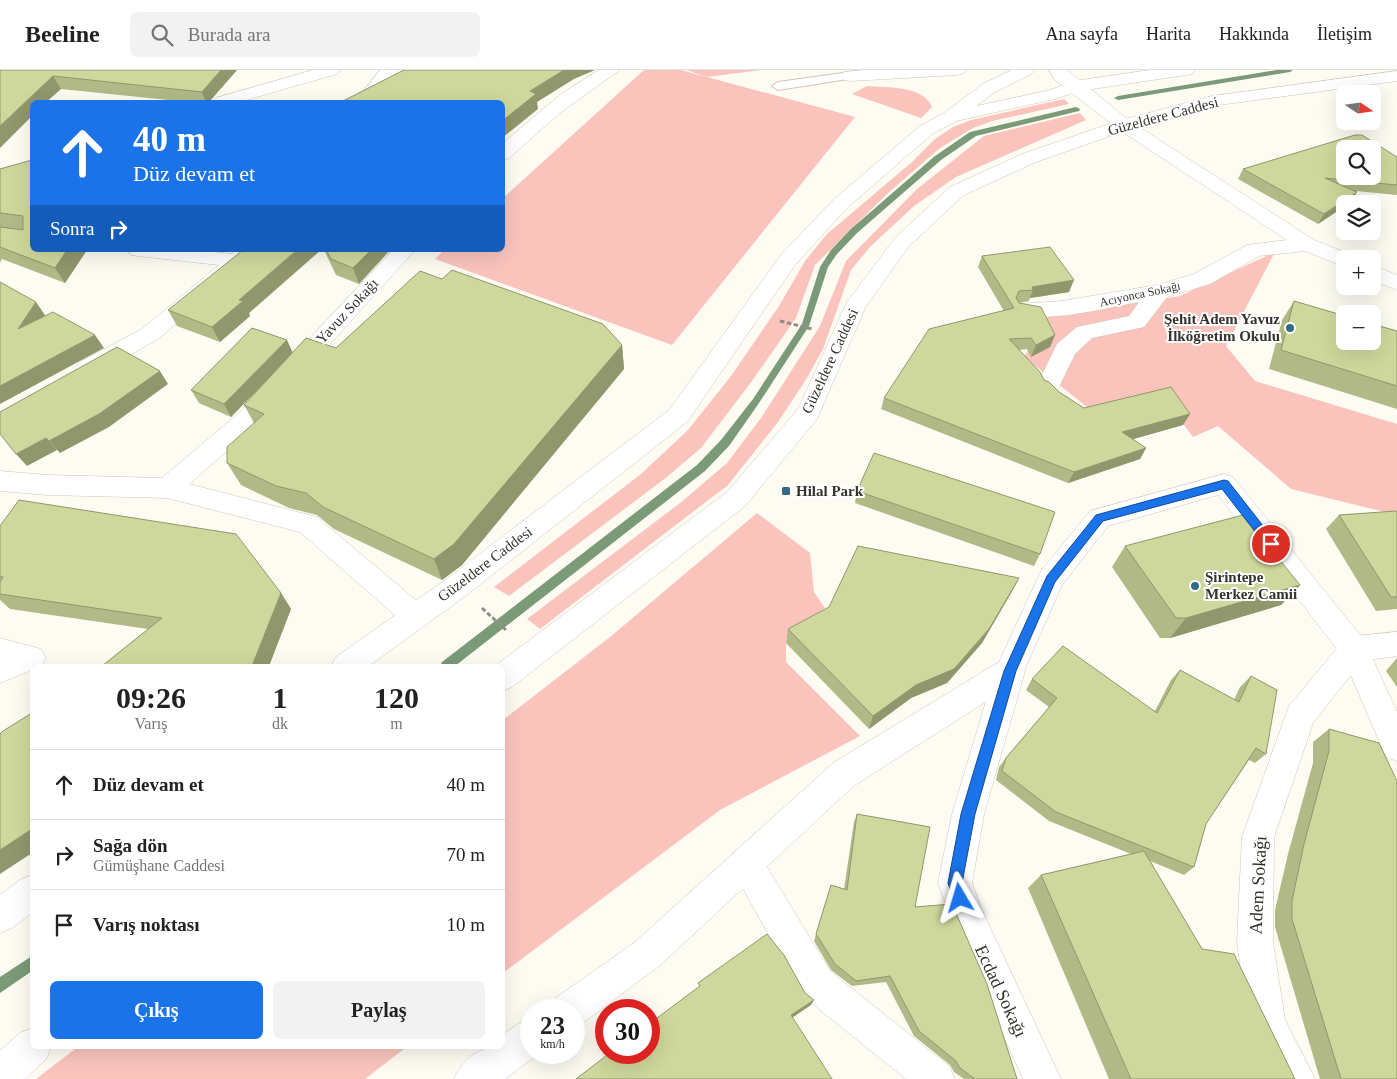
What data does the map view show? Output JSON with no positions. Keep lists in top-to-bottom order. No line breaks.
{"streets":{"main road":["Güzeldere Caddesi","Acıyonca Sokağı","Yavuz Sokağı","Adem Sokağı","Ecdad Sokağı"]},"crossings":[["Güzeldere Caddesi","Acıyonca Sokağı"],["Adem Sokağı","Ecdad Sokağı"]],"places":{"other":["Şehit Adem Yavuz İlköğretim Okulu","Şirintepe Merkez Camii"],"transit":["Hilal Park"]},"north":"right","page":{"header":"Beeline","search":"Burada ara","nav":["Ana sayfa","Harita","Hakkında","İletişim"],"map_buttons":["+","−"],"turn":["40 m","Düz devam et"],"then":"Sonra","eta":["09:26","Varış","1","dk","120","m"],"list":[{"name":"Düz devam et","value":"40 m"},{"name":"Sağa dön","note":"Gümüşhane Caddesi","value":"70 m"},{"name":"Varış noktası","value":"10 m"}],"buttons":["Çıkış","Paylaş"],"speed":"23 km/h","limit":"30"}}
